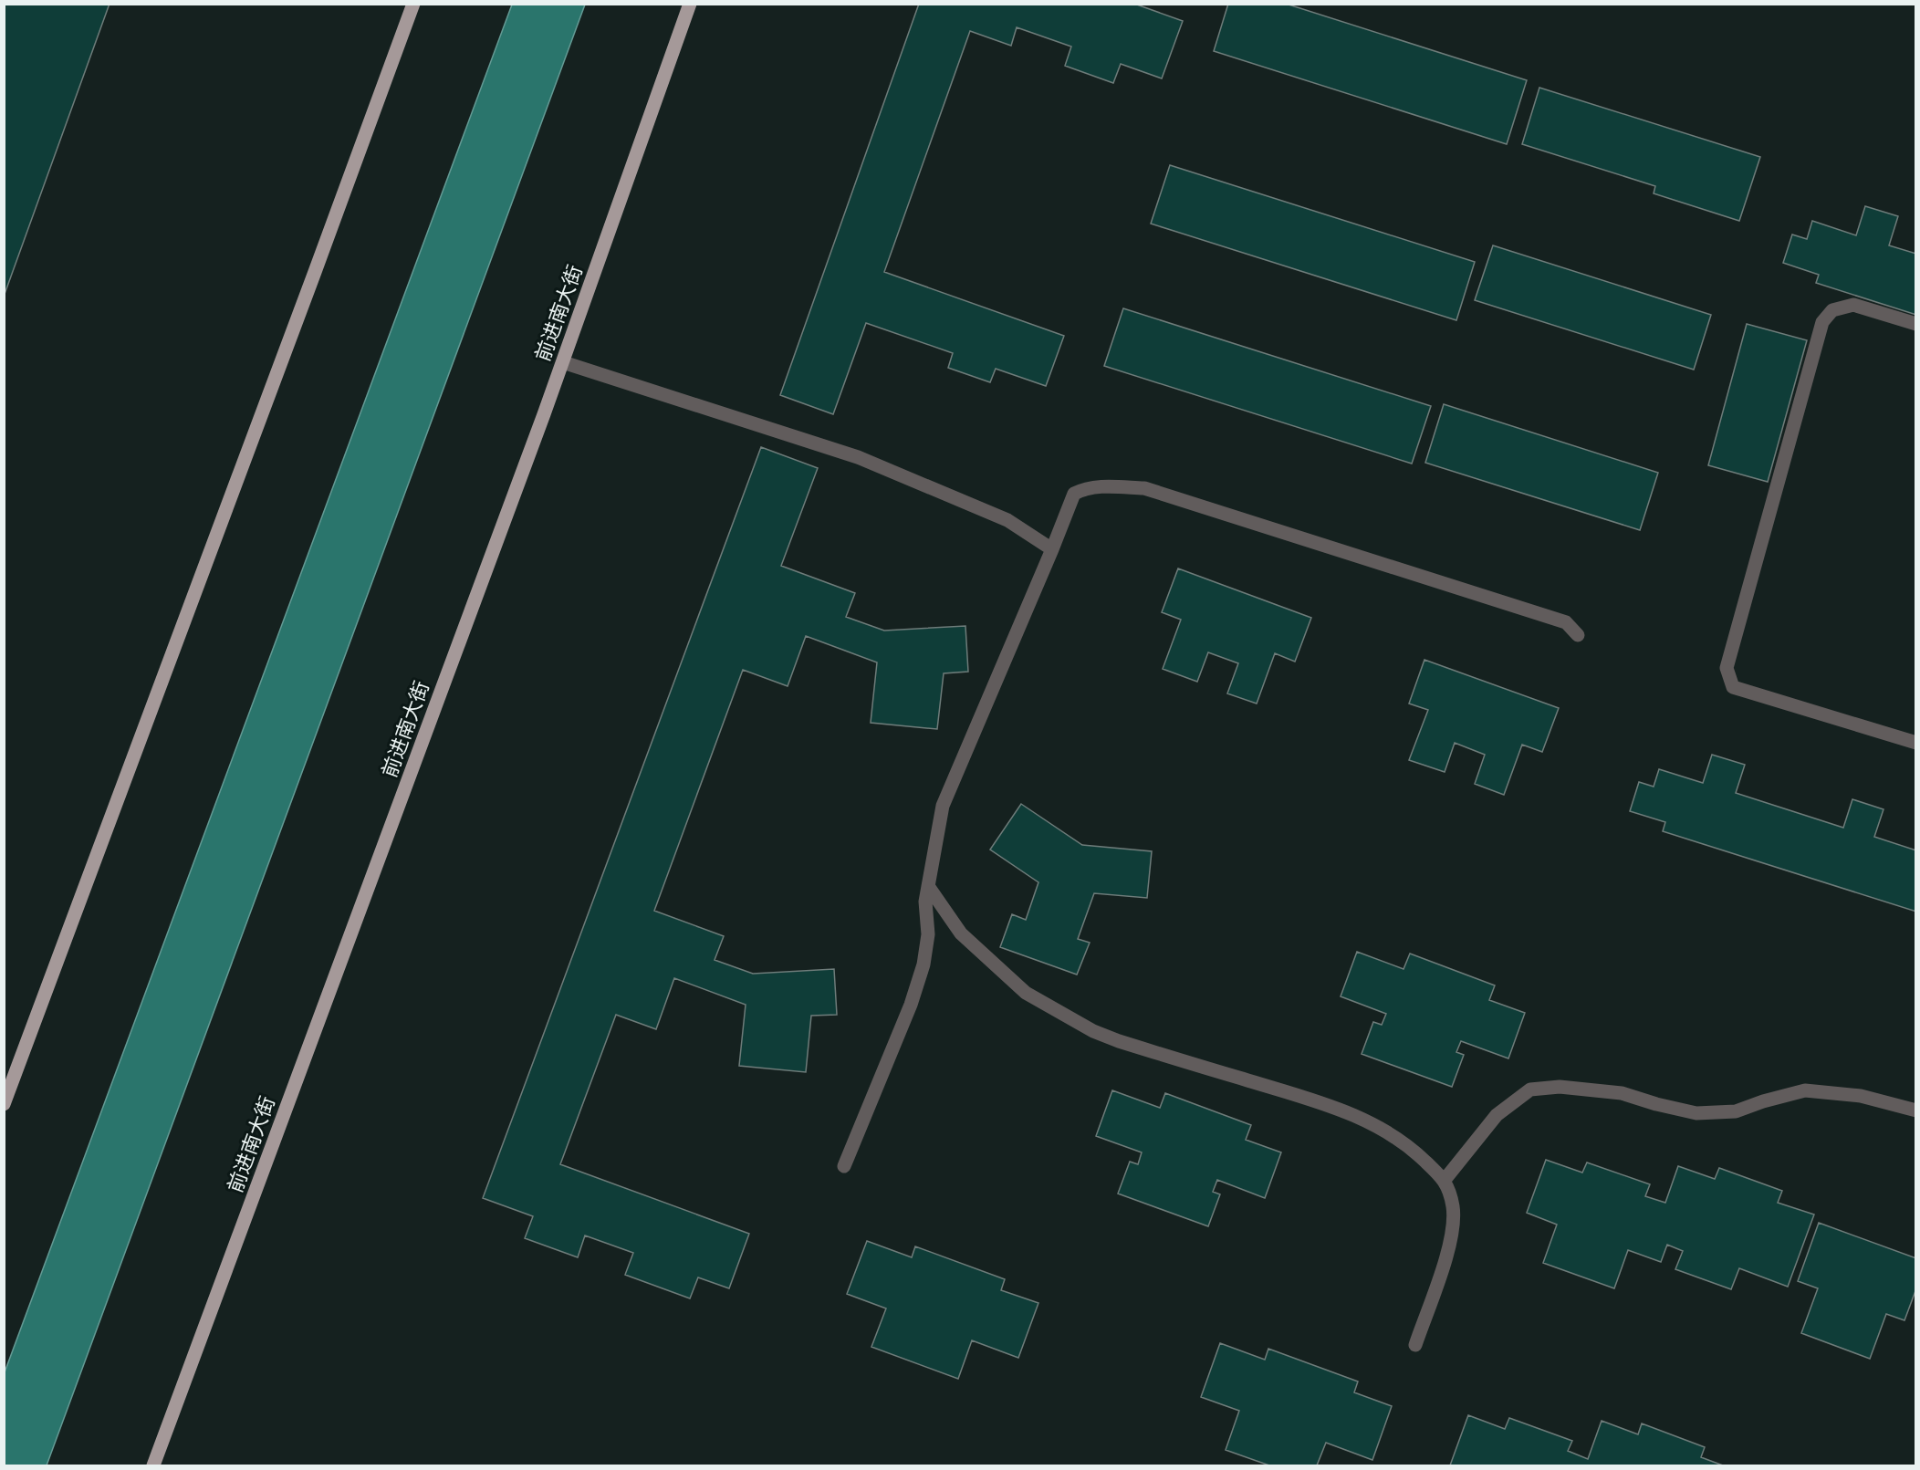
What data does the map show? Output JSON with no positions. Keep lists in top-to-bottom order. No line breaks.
{"streets":{"main road":["前进南大街"]}}
